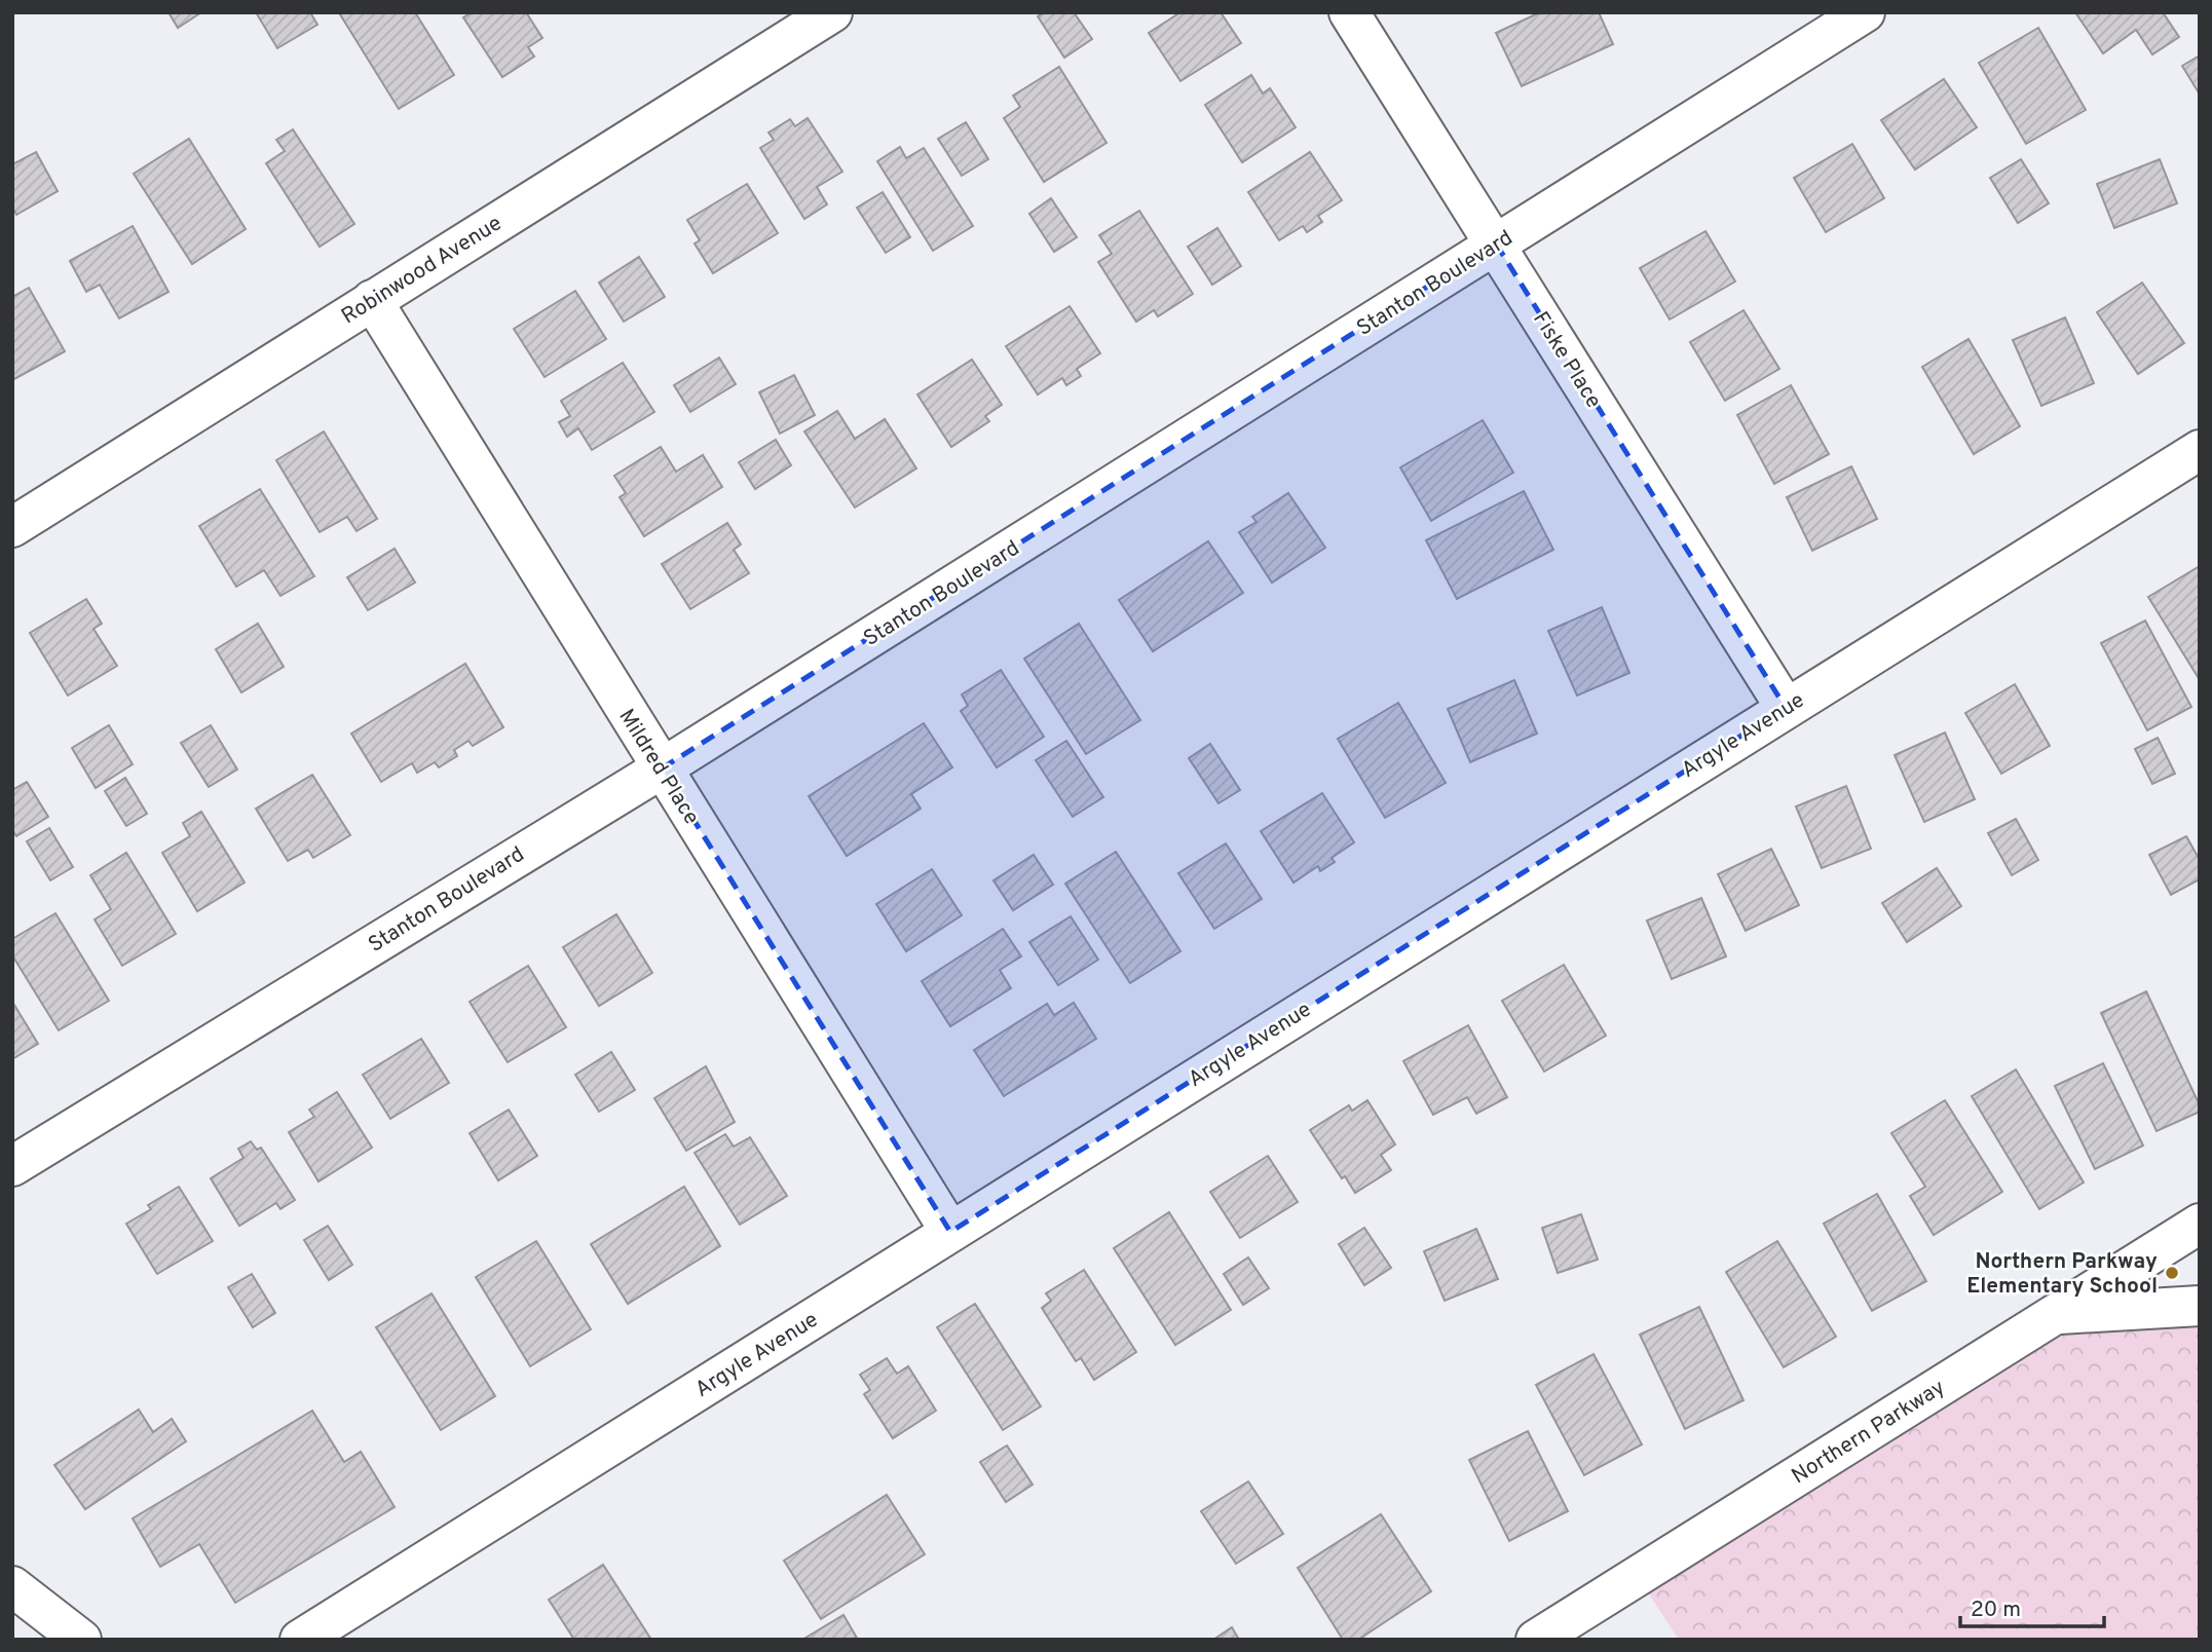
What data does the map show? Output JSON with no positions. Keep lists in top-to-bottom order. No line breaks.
{"streets":{"street":["Robinwood Avenue","Stanton Boulevard","Fiske Place","Argyle Avenue","Mildred Place","Northern Parkway"]},"crossings":[["Robinwood Avenue","Mildred Place"],["Stanton Boulevard","Fiske Place"],["Stanton Boulevard","Mildred Place"],["Fiske Place","Argyle Avenue"],["Argyle Avenue","Mildred Place"]],"places":["Northern Parkway Elementary School"],"scale_bar":"20 m"}
